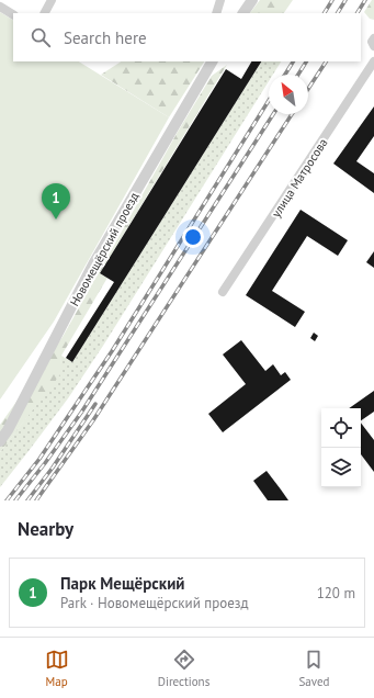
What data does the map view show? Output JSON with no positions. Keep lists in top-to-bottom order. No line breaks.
{"streets":{"street":["улица Матросова","Новомещёрский проезд"]},"north":"top left","page":{"search":"Search here","pins":"1","heading":"Nearby","list":[{"mark":"1","name":"Парк Мещёрский","note":"Park · Новомещёрский проезд","value":"120 m"}],"nav":["Map","Directions","Saved"]}}
